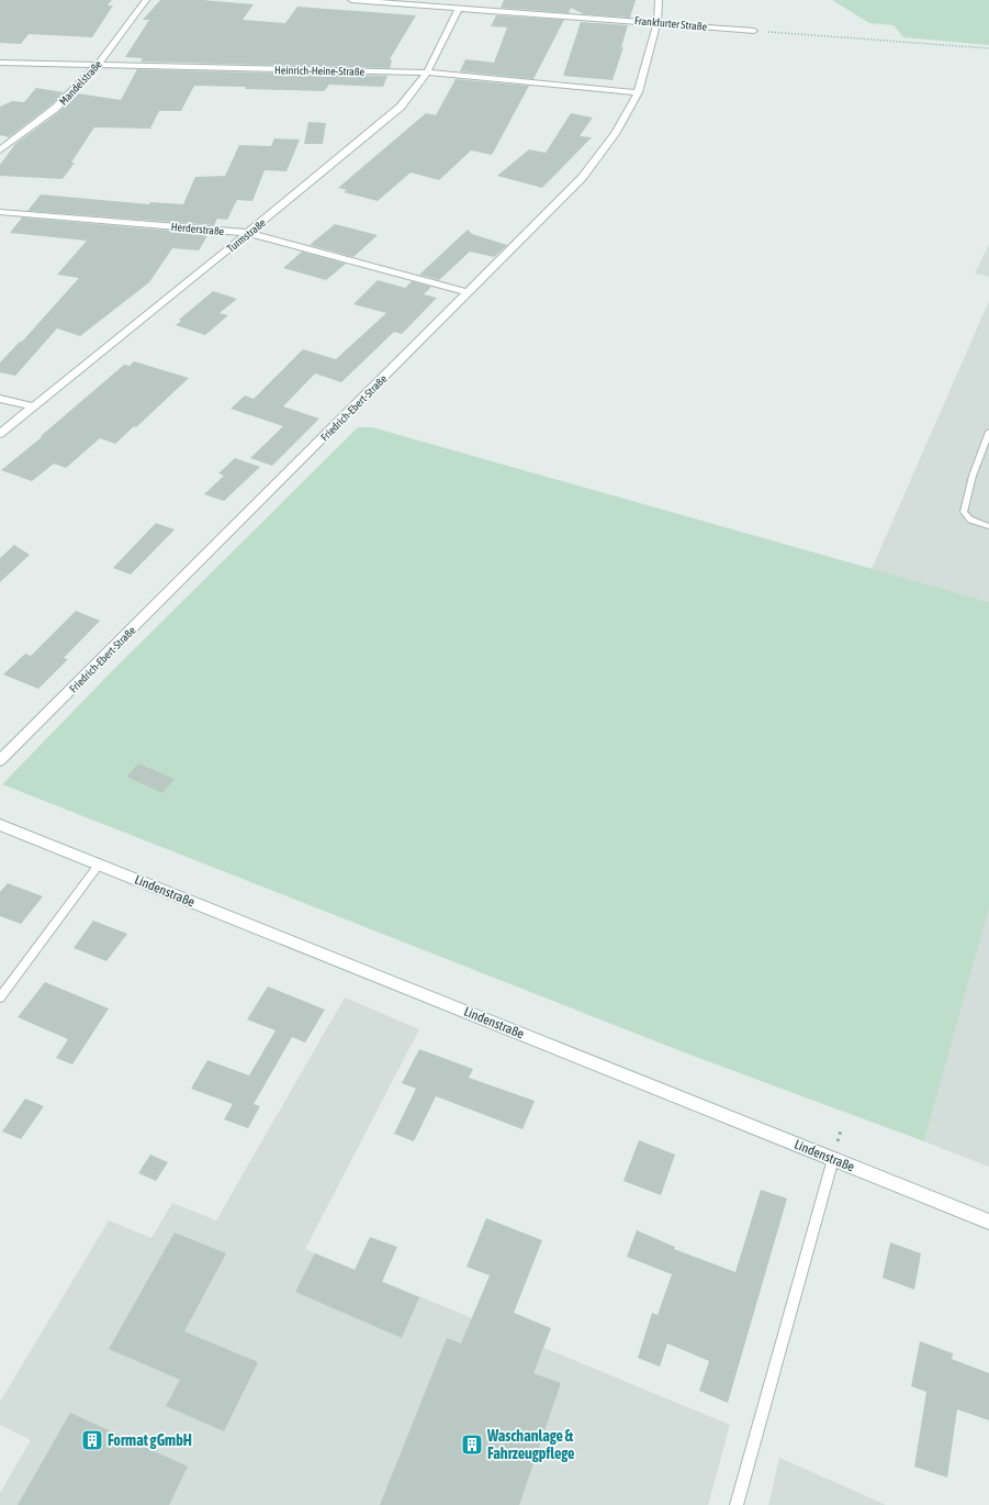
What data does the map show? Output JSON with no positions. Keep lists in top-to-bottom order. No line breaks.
{"streets":{"street":["Frankfurter Straße","Heinrich-Heine-Straße","Mandelstraße","Herderstraße","Turmstraße","Friedrich-Ebert-Straße","Lindenstraße"]},"crossings":[["Frankfurter Straße","Turmstraße"],["Frankfurter Straße","Friedrich-Ebert-Straße"],["Heinrich-Heine-Straße","Mandelstraße"],["Heinrich-Heine-Straße","Turmstraße"],["Heinrich-Heine-Straße","Friedrich-Ebert-Straße"],["Herderstraße","Turmstraße"],["Herderstraße","Friedrich-Ebert-Straße"]],"places":{"building":["Format gGmbH","Waschanlage & Fahrzeugpflege"]}}
